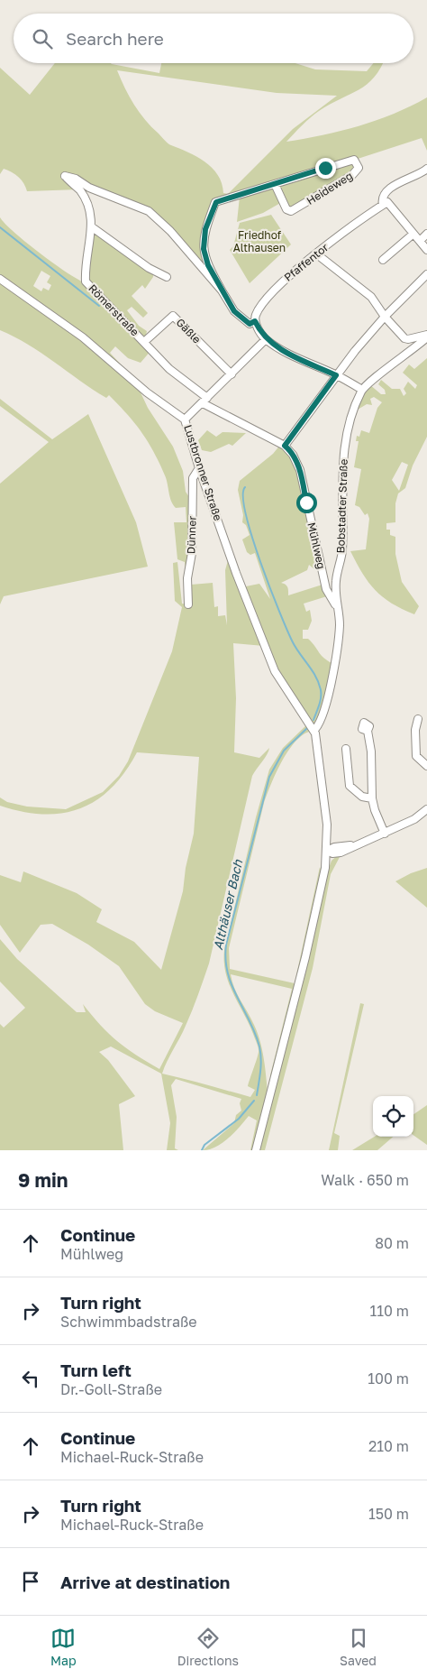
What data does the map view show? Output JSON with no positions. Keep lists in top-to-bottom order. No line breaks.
{"streets":{"street":["Heideweg","Pfaffentor","Römerstraße","Gäßle","Lustbronner Straße","Bobstadter Straße","Dünner","Mühlweg"]},"crossings":[["Römerstraße","Gäßle"],["Römerstraße","Mühlweg"],["Lustbronner Straße","Bobstadter Straße"],["Lustbronner Straße","Dünner"],["Bobstadter Straße","Mühlweg"]],"water":["Althäuser Bach"],"parks":["Friedhof Althausen"],"page":{"search":"Search here","heading":["9 min","Walk · 650 m"],"list":[["Continue","Mühlweg","80 m"],["Turn right","Schwimmbadstraße","110 m"],["Turn left","Dr.-Goll-Straße","100 m"],["Continue","Michael-Ruck-Straße","210 m"],["Turn right","Michael-Ruck-Straße","150 m"],"Arrive at destination"],"nav":["Map","Directions","Saved"]}}
